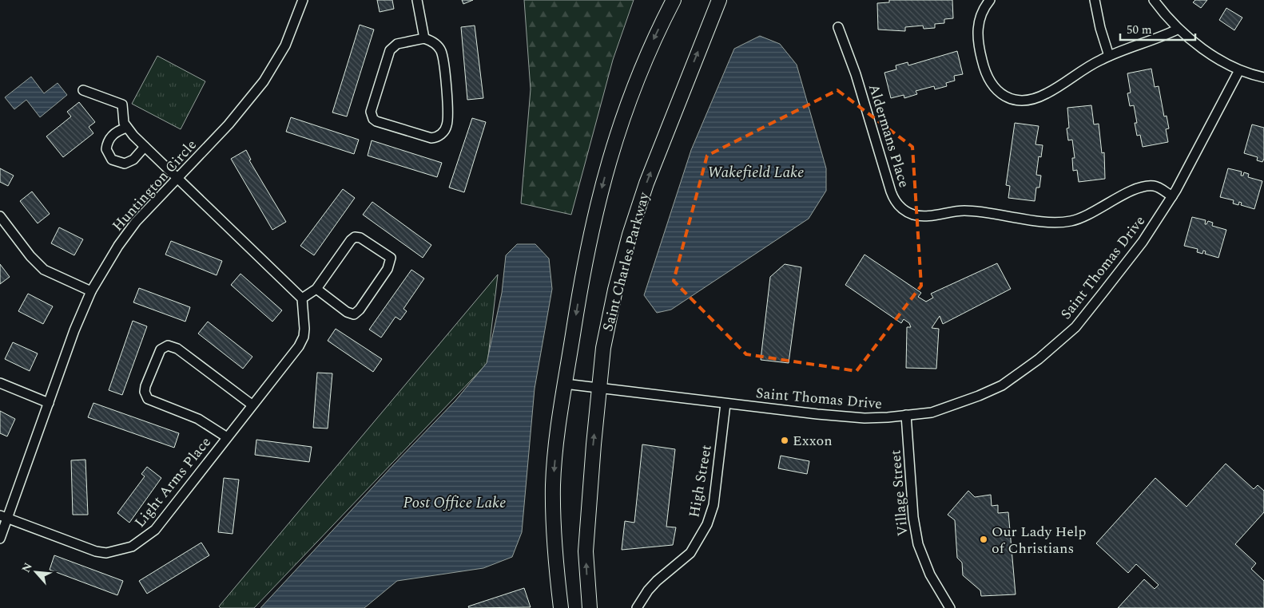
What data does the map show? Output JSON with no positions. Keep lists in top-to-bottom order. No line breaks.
{"streets":{"main road":["Saint Charles Parkway"],"street":["Aldermans Place","Huntington Circle","Saint Thomas Drive","High Street","Light Arms Place","Village Street"]},"crossings":[["Aldermans Place","Saint Thomas Drive"],["Huntington Circle","Light Arms Place"],["Saint Charles Parkway","Saint Thomas Drive"],["Saint Thomas Drive","High Street"],["Saint Thomas Drive","Village Street"]],"water":["Wakefield Lake","Post Office Lake"],"places":["Exxon","Our Lady Help of Christians"],"scale_bar":"50 m","north":"top left"}
